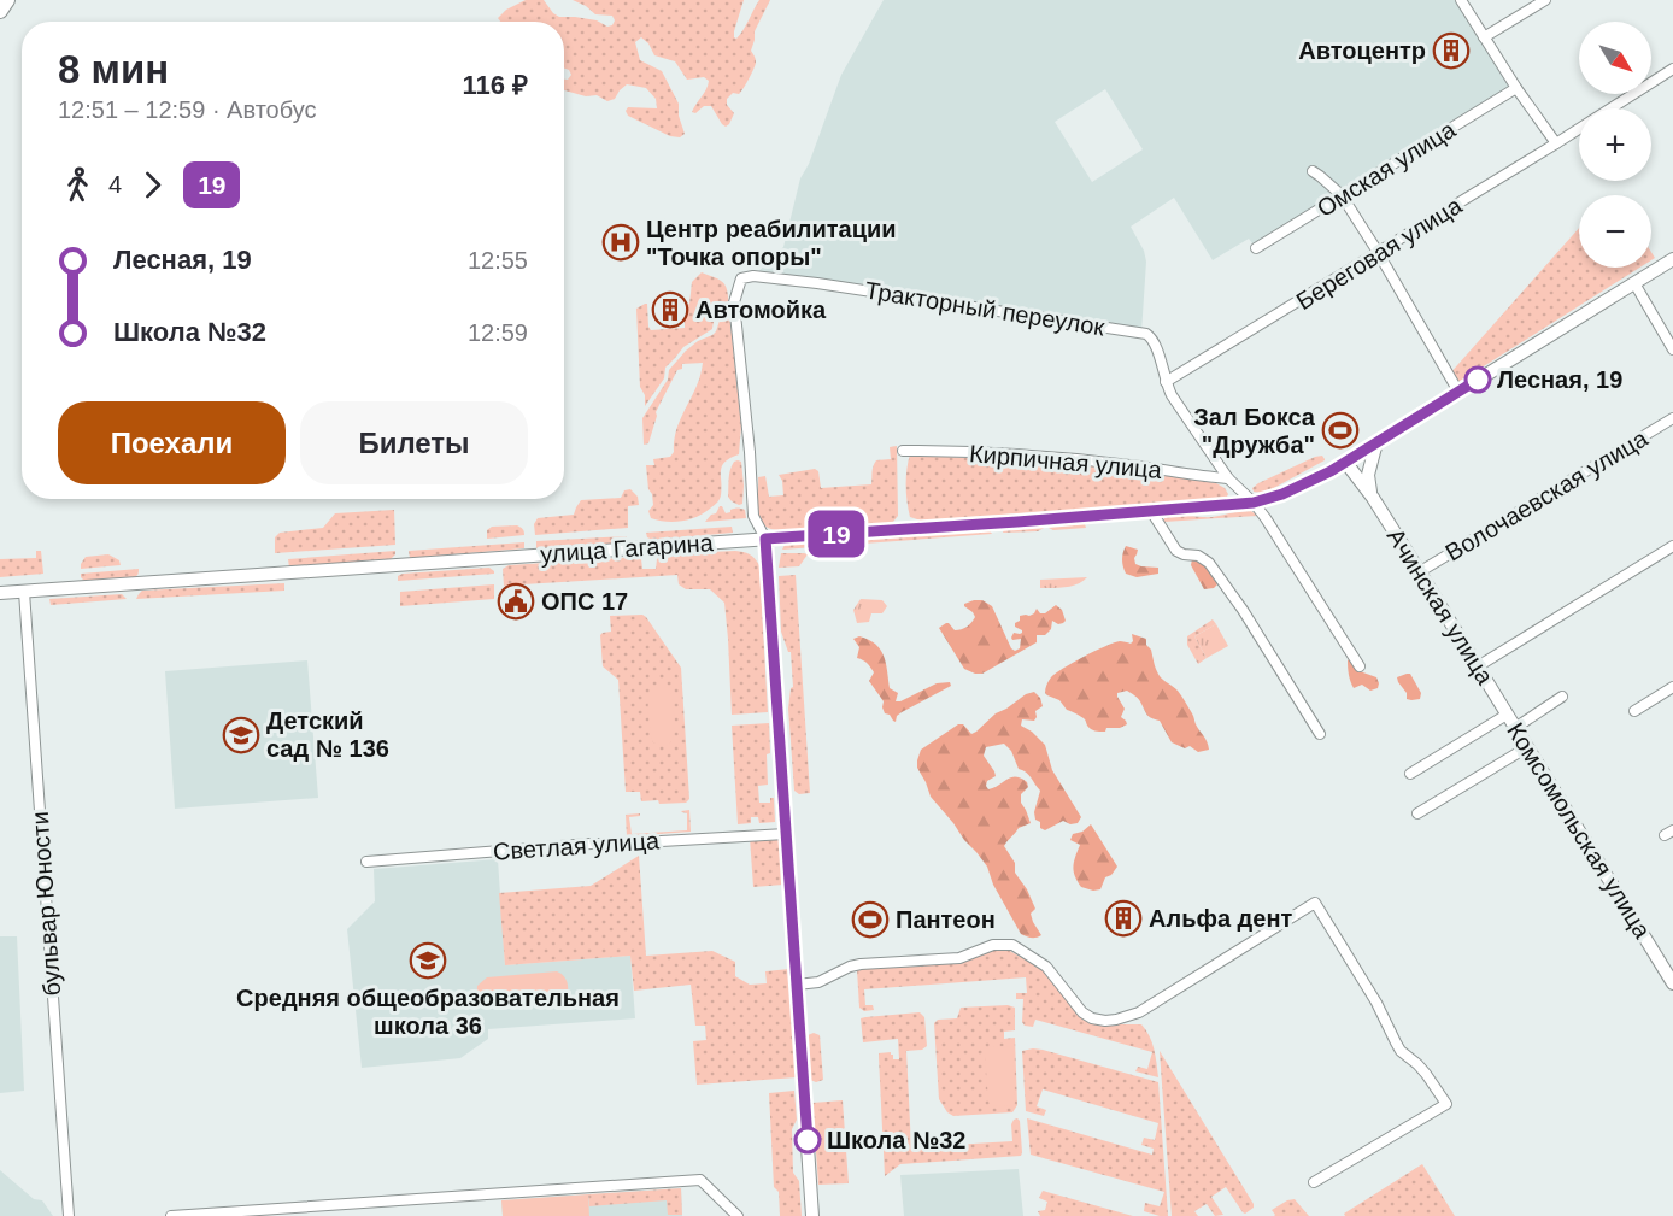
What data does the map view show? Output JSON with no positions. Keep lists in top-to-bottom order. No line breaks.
{"streets":{"street":["Омская улица","Береговая улица","Тракторный переулок","Кирпичная улица","Волочаевская улица","улица Гагарина","Ачинская улица","Комсомольская улица","Светлая улица","бульвар Юности"]},"crossings":[["Береговая улица","Тракторный переулок"],["Тракторный переулок","улица Гагарина"],["Волочаевская улица","Ачинская улица"],["улица Гагарина","Ачинская улица"],["улица Гагарина","бульвар Юности"],["Ачинская улица","Комсомольская улица"]],"places":{"building":["Автоцентр","Автомойка","Альфа дент"],"hospital":["Центр реабилитации \"Точка опоры\""],"other":["Лесная, 19","Школа №32"],"sports":["Зал Бокса \"Дружба\"","Пантеон"],"public building":["ОПС 17"],"school or university":["Детский сад № 136","Средняя общеобразовательная школа 36"]},"lines":["bus line 19"],"north":"bottom right","page":{"on_map":"19","map_buttons":["+","−"],"heading":["8 мин","12:51 – 12:59 · Автобус","116 ₽"],"legs":["4","19"],"list":[{"name":"Лесная, 19","value":"12:55"},{"name":"Школа №32","value":"12:59"}],"buttons":["Поехали","Билеты"]}}
